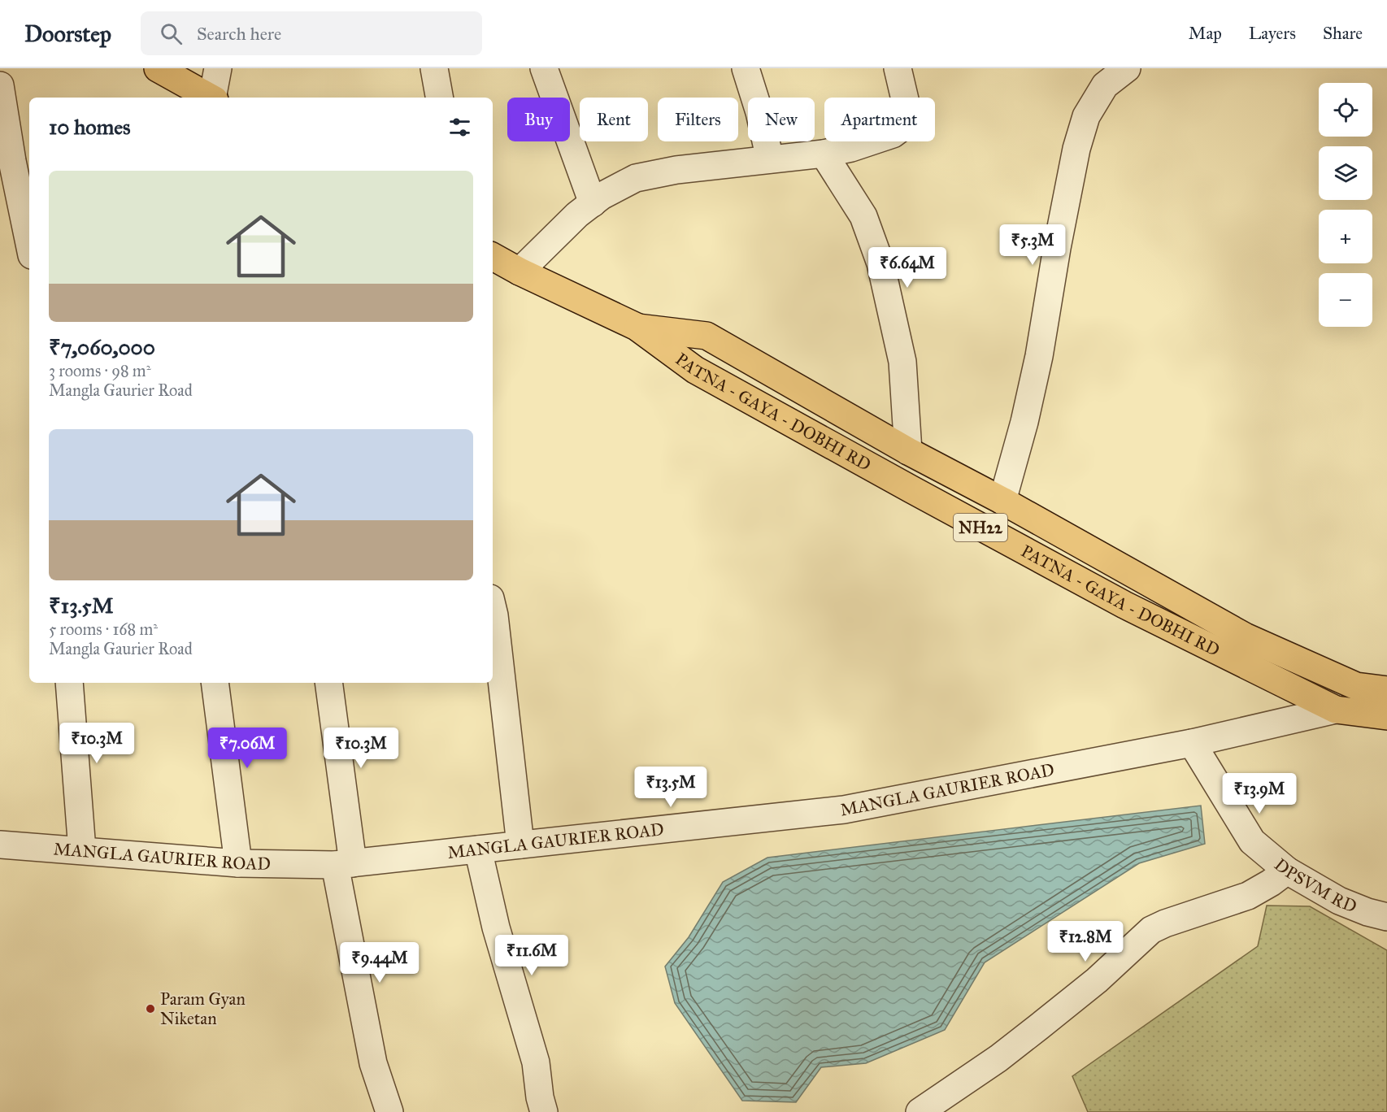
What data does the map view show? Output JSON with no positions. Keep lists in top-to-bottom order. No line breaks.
{"streets":{"main road":["PATNA - GAYA - DOBHI RD","NH22"],"street":["MANGLA GAURIER ROAD","DPSVM RD"]},"crossings":[["PATNA - GAYA - DOBHI RD","MANGLA GAURIER ROAD"],["MANGLA GAURIER ROAD","DPSVM RD"]],"places":["Param Gyan Niketan"],"page":{"header":"Doorstep","search":"Search here","nav":["Map","Layers","Share"],"map_buttons":["+","−"],"chip":["Buy","Rent","Filters","New","Apartment"],"heading":"10 homes","list":[{"name":"₹7,060,000","note":"3 rooms · 98 m² · Mangla Gaurier Road"},{"name":"₹13.5M","note":"5 rooms · 168 m² · Mangla Gaurier Road"}],"price":["₹5.3M","₹6.64M","₹10.3M","₹7.06M","₹10.3M","₹13.5M","₹13.9M","₹12.8M","₹11.6M","₹9.44M"]}}
